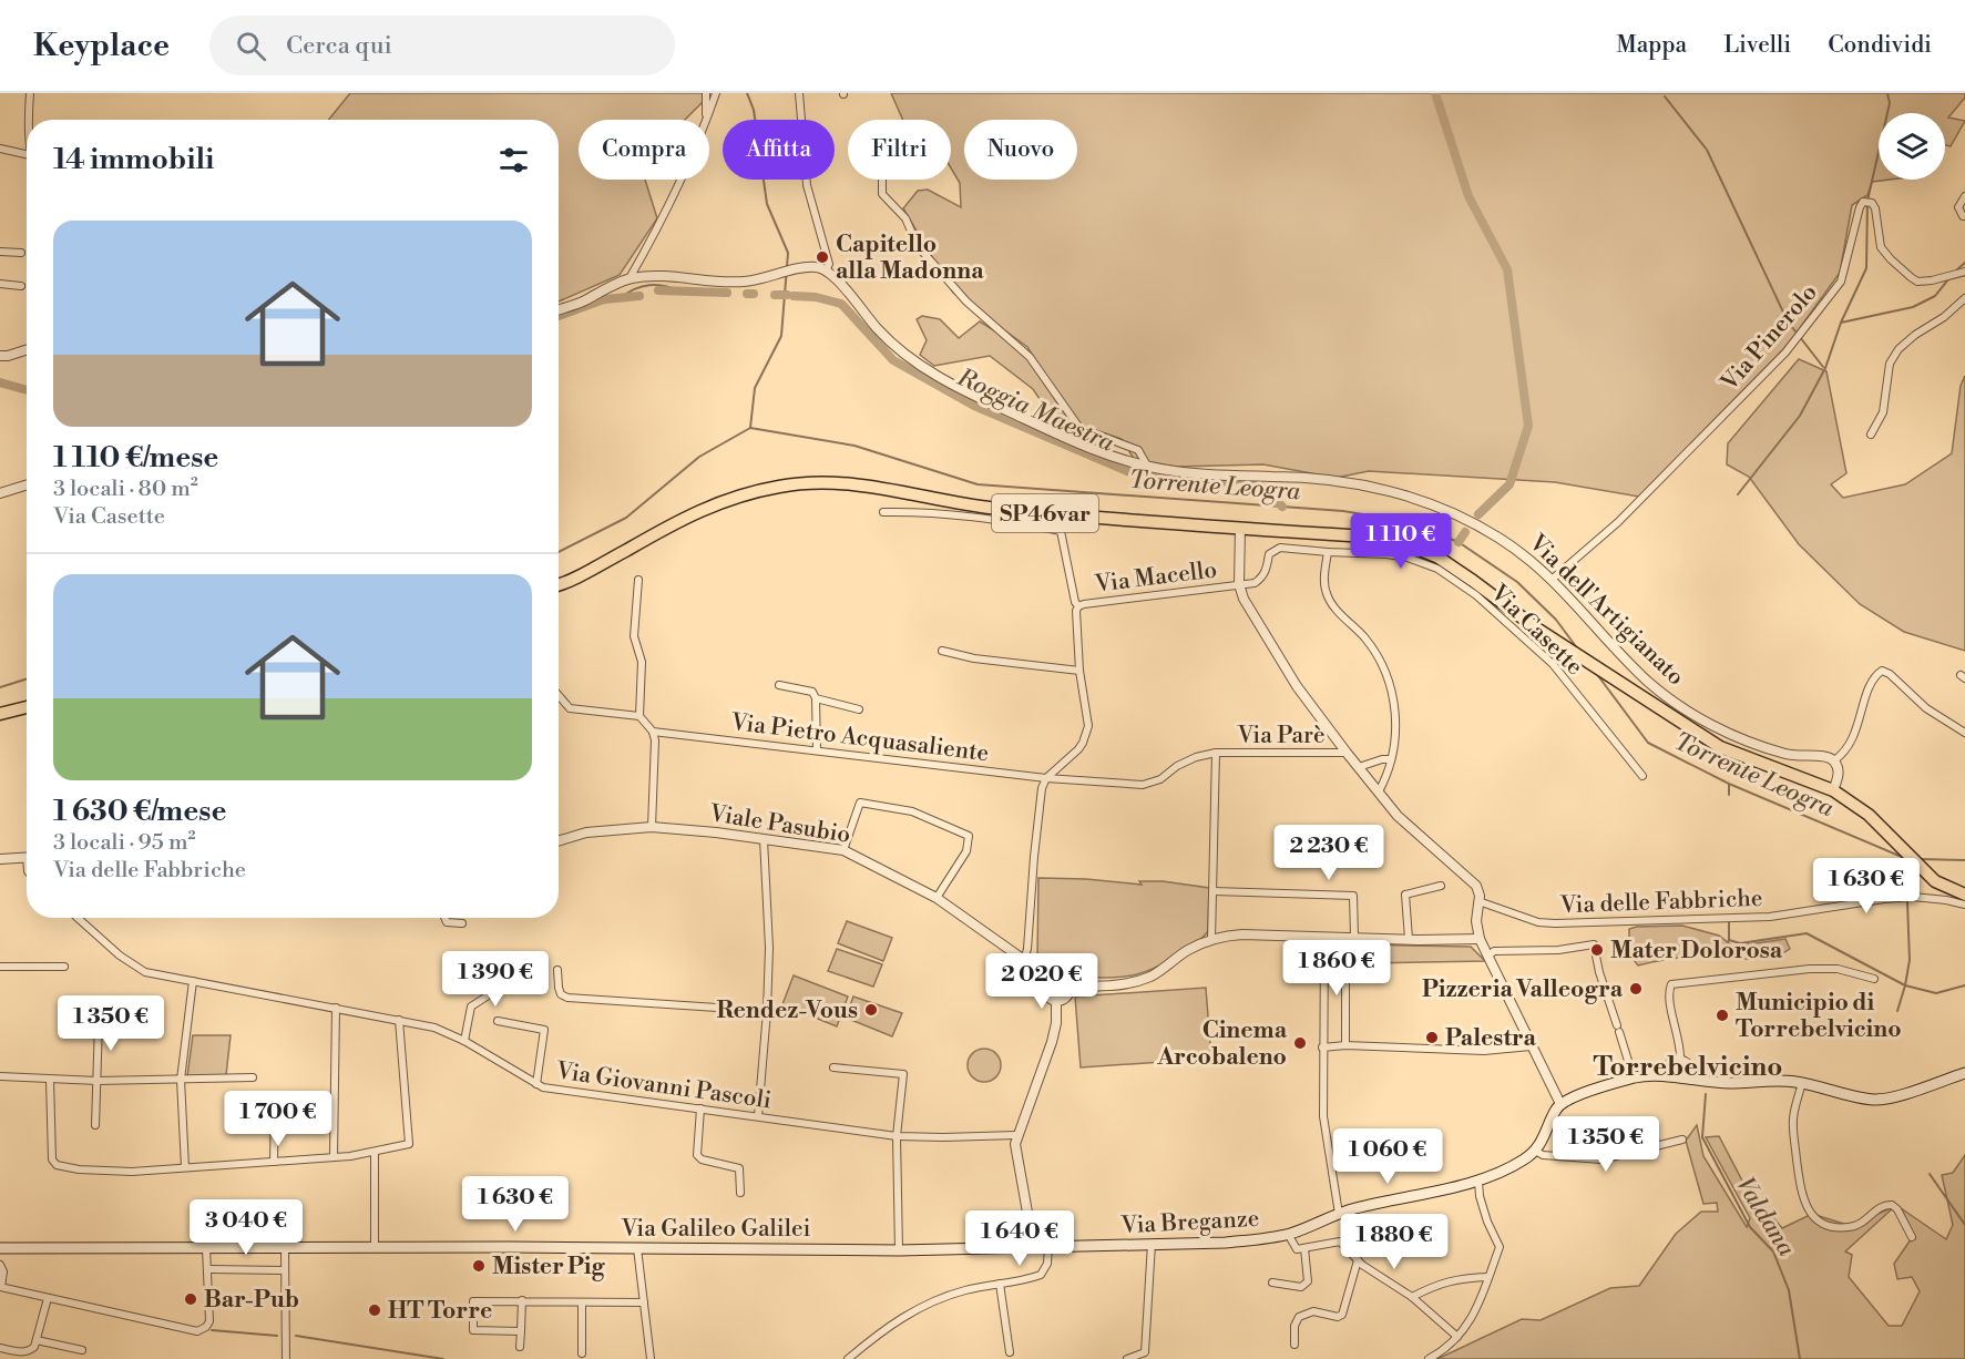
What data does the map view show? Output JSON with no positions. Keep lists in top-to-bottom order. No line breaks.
{"streets":{"main road":["SP46var","Via Breganze","Via Galileo Galilei"],"street":["Via Pinerolo","Via Macello","Via dell'Artigianato","Via Casette","Via Parè","Via Pietro Acquasaliente","Viale Pasubio","Via delle Fabbriche","Via Giovanni Pascoli"]},"crossings":[["Via Pinerolo","Via dell'Artigianato"],["Via Macello","Via Casette"],["Via Parè","Via Pietro Acquasaliente"],["Via Breganze","Via Galileo Galilei"]],"districts":["Torrebelvicino"],"water":["Roggia Maestra","Torrente Leogra","Valdana"],"places":["Capitello alla Madonna","Mater Dolorosa","Pizzeria Valleogra","Rendez-Vous","Municipio di Torrebelvicino","Palestra","Cinema Arcobaleno","Mister Pig","Bar-Pub","HT Torre"],"page":{"header":"Keyplace","search":"Cerca qui","nav":["Mappa","Livelli","Condividi"],"chip":["Compra","Affitta","Filtri","Nuovo"],"heading":"14 immobili","list":[{"name":"1 110 €/mese","note":"3 locali · 80 m² · Via Casette"},{"name":"1 630 €/mese","note":"3 locali · 95 m² · Via delle Fabbriche"}],"price":["1 110 €","2 230 €","1 630 €","1 860 €","1 390 €","2 020 €","1 350 €","1 700 €","1 350 €","1 060 €","1 630 €","3 040 €","1 640 €","1 880 €"]}}
